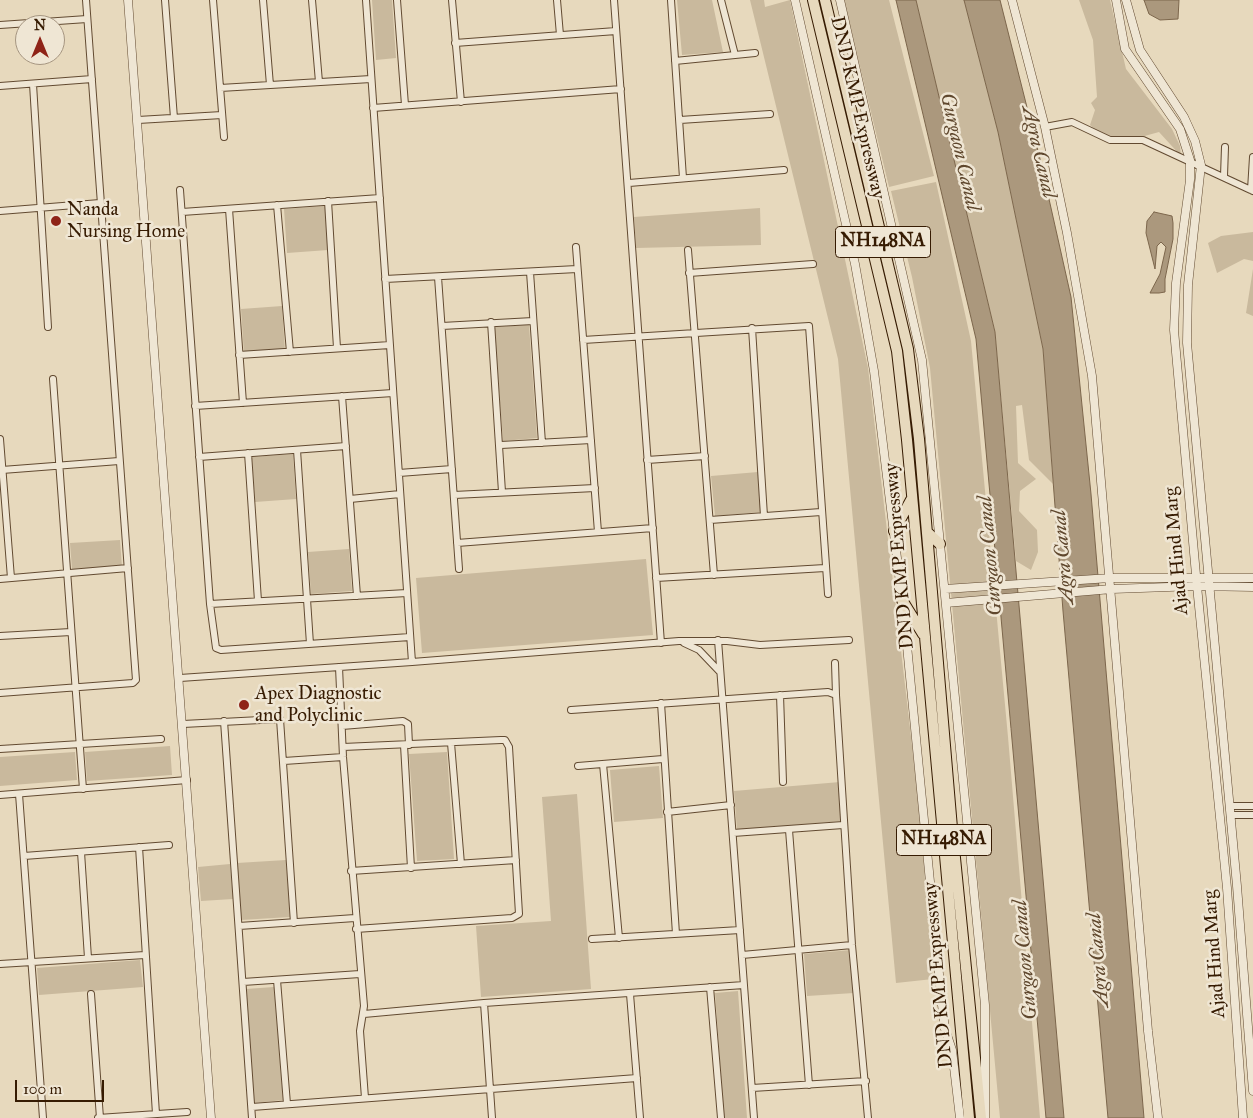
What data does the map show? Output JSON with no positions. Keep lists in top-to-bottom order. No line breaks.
{"streets":{"highway":["DND KMP Expressway","NH148NA"],"street":["Ajad Hind Marg"]},"water":["Gurgaon Canal","Agra Canal"],"places":["Nanda Nursing Home","Apex Diagnostic and Polyclinic"],"scale_bar":"100 m","north":"top"}
